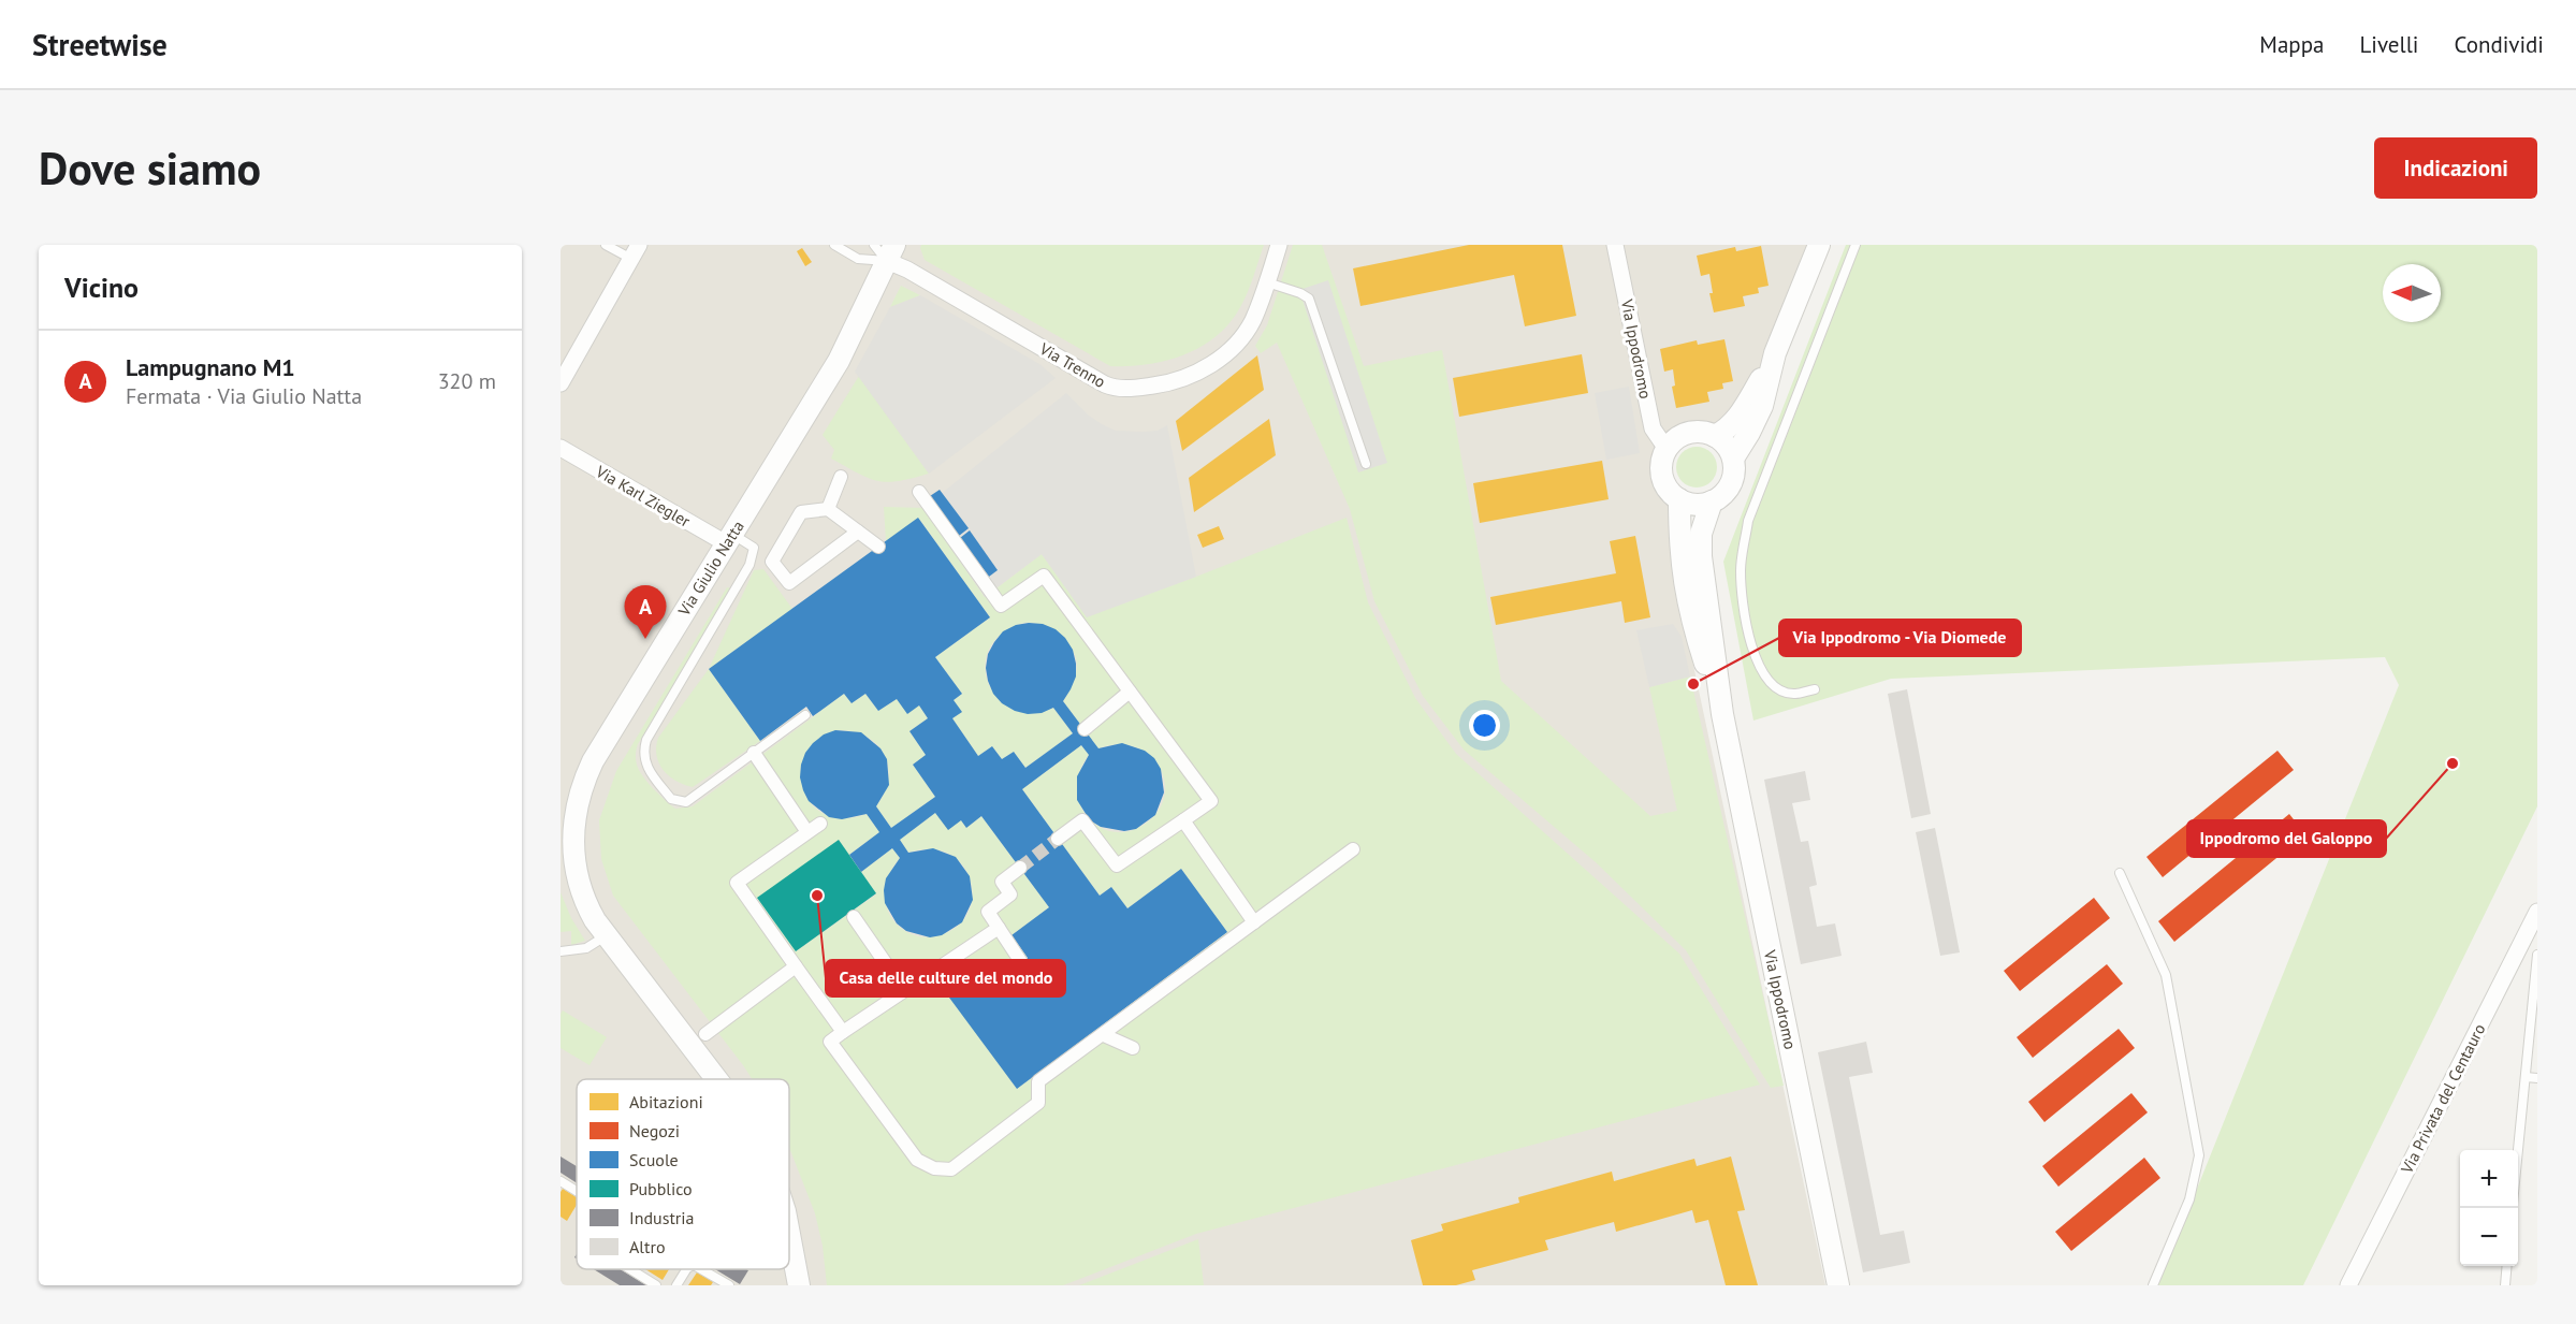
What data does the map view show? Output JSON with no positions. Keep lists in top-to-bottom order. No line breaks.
{"streets":{"street":["Via Ippodromo","Via Trenno","Via Karl Ziegler","Via Giulio Natta","Via Privata del Centauro"]},"crossings":[["Via Trenno","Via Giulio Natta"],["Via Karl Ziegler","Via Giulio Natta"]],"places":["Via Ippodromo - Via Diomede","Ippodromo del Galoppo","Casa delle culture del mondo"],"legend":["Abitazioni","Negozi","Scuole","Pubblico","Industria","Altro"],"north":"left","page":{"header":"Streetwise","nav":["Mappa","Livelli","Condividi"],"buttons":"Indicazioni","title":"Dove siamo","heading":"Vicino","list":[{"mark":"A","name":"Lampugnano M1","note":"Fermata · Via Giulio Natta","value":"320 m"}],"pins":"A","map_buttons":["+","−"]}}
